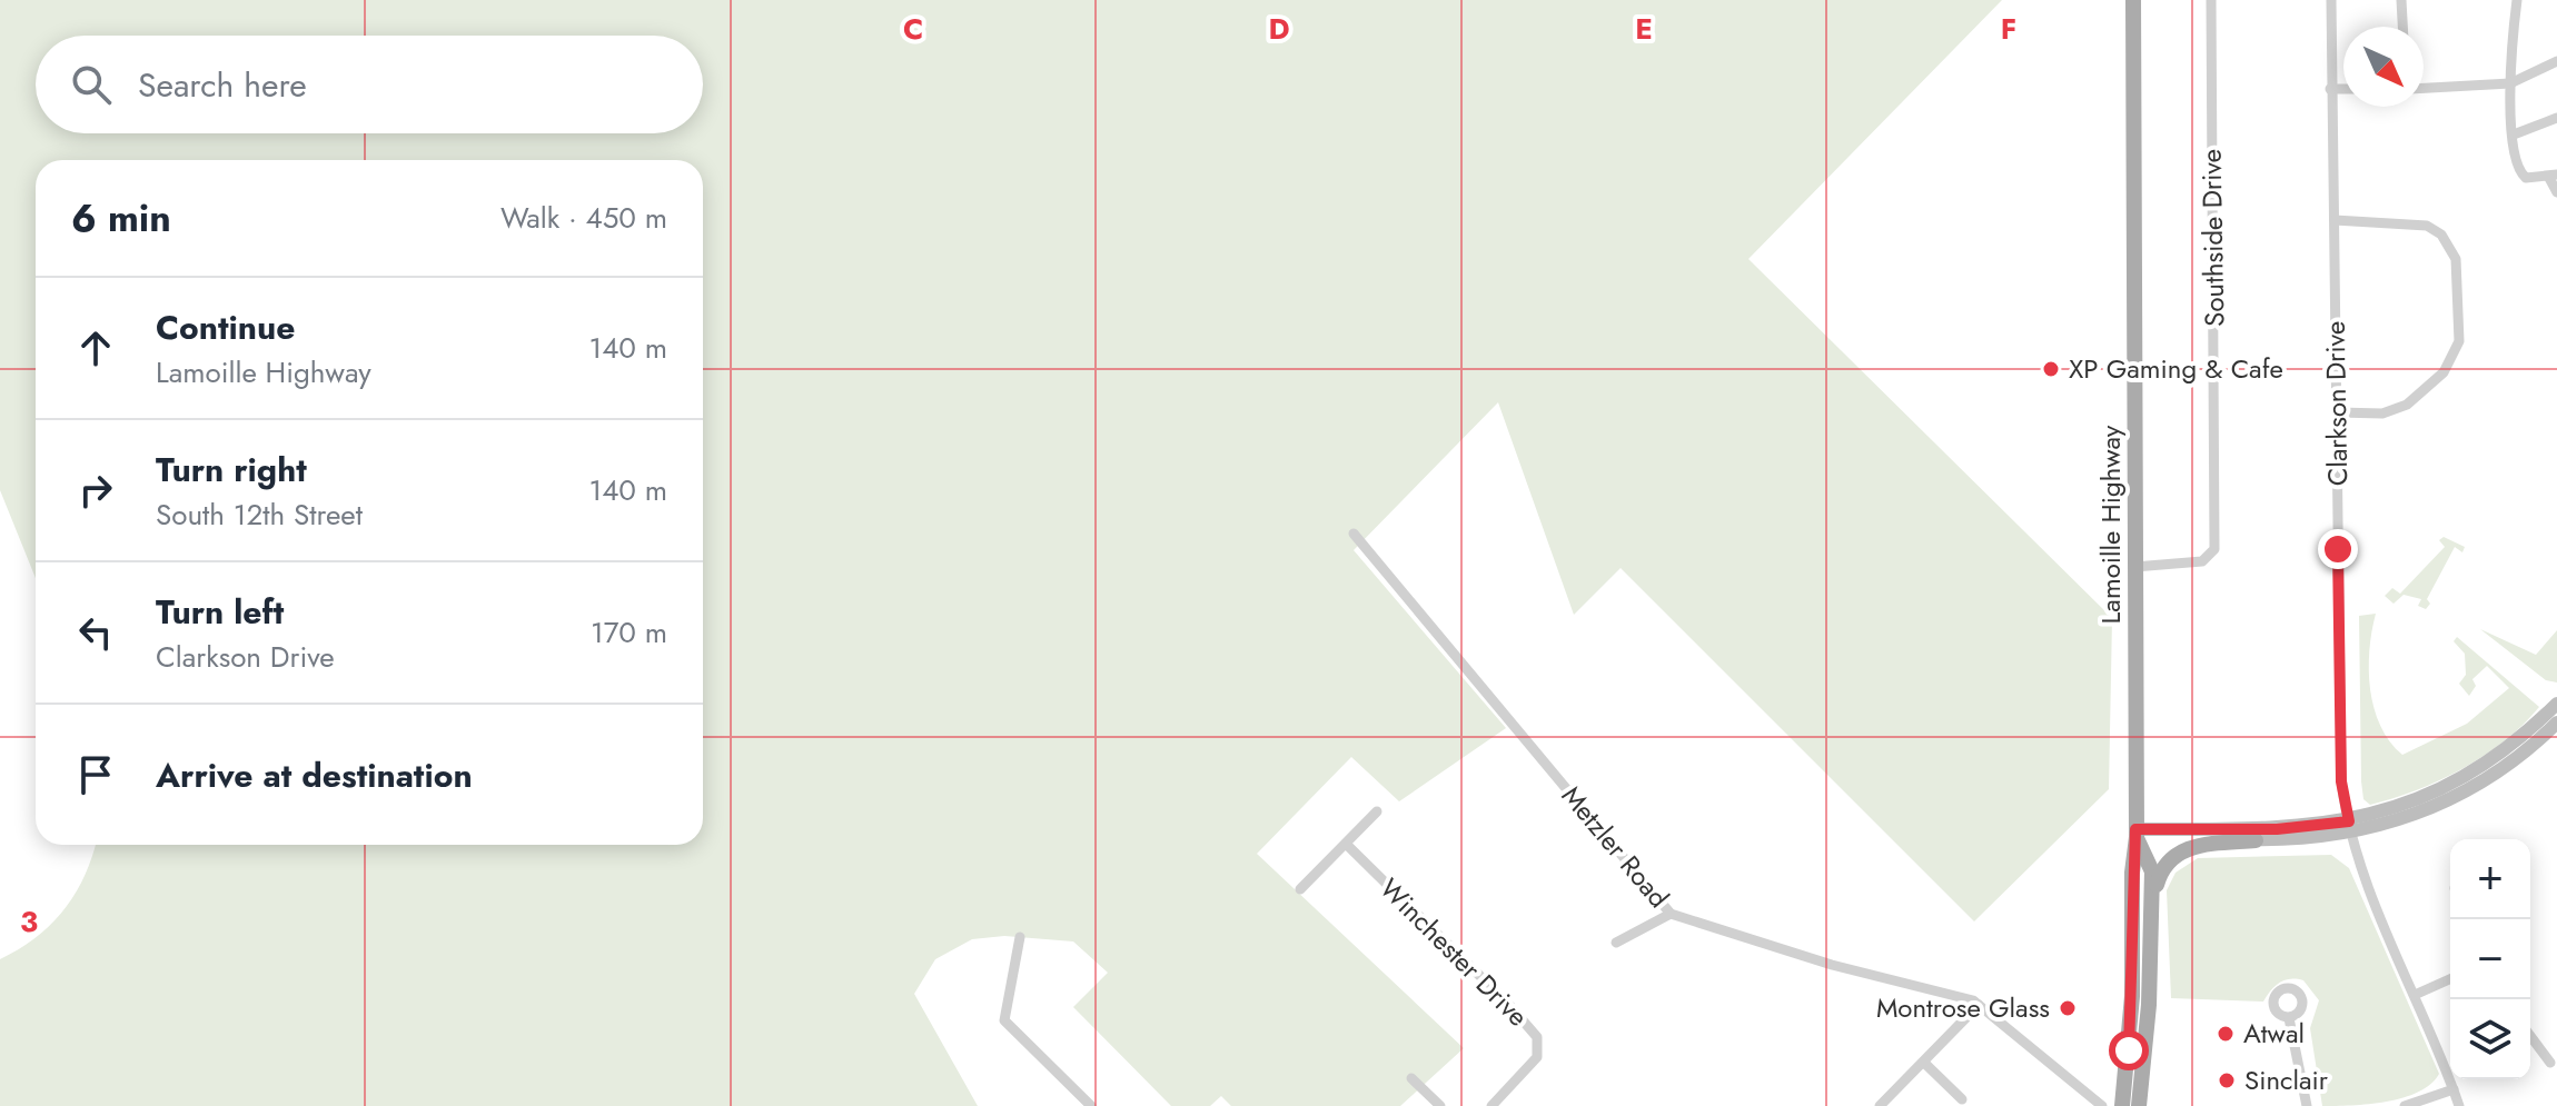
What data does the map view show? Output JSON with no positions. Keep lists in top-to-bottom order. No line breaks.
{"streets":{"main road":["Lamoille Highway"],"street":["Southside Drive","Clarkson Drive","Metzler Road","Winchester Drive"]},"crossings":[["Southside Drive","Lamoille Highway"]],"places":["XP Gaming & Cafe","Montrose Glass","Atwal","Sinclair"],"north":"bottom right","page":{"search":"Search here","heading":["6 min","Walk · 450 m"],"list":[["Continue","Lamoille Highway","140 m"],["Turn right","South 12th Street","140 m"],["Turn left","Clarkson Drive","170 m"],"Arrive at destination"],"map_buttons":["+","−"]},"grid":{"columns":["C","D","E","F"],"rows":["3"]}}
